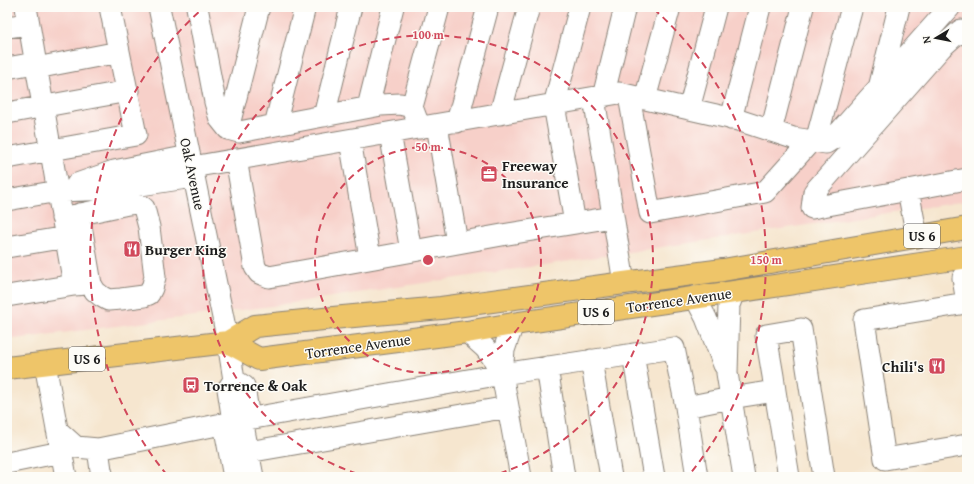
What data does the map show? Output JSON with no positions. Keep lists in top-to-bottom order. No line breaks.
{"streets":{"main road":["US 6","Torrence Avenue"],"street":["Oak Avenue"]},"crossings":[["Oak Avenue","Torrence Avenue"]],"places":{"office":["Freeway Insurance"],"restaurant":["Burger King","Chili's"],"bus stop":["Torrence & Oak"]},"north":"left","rings":["100 m","50 m","150 m"]}
